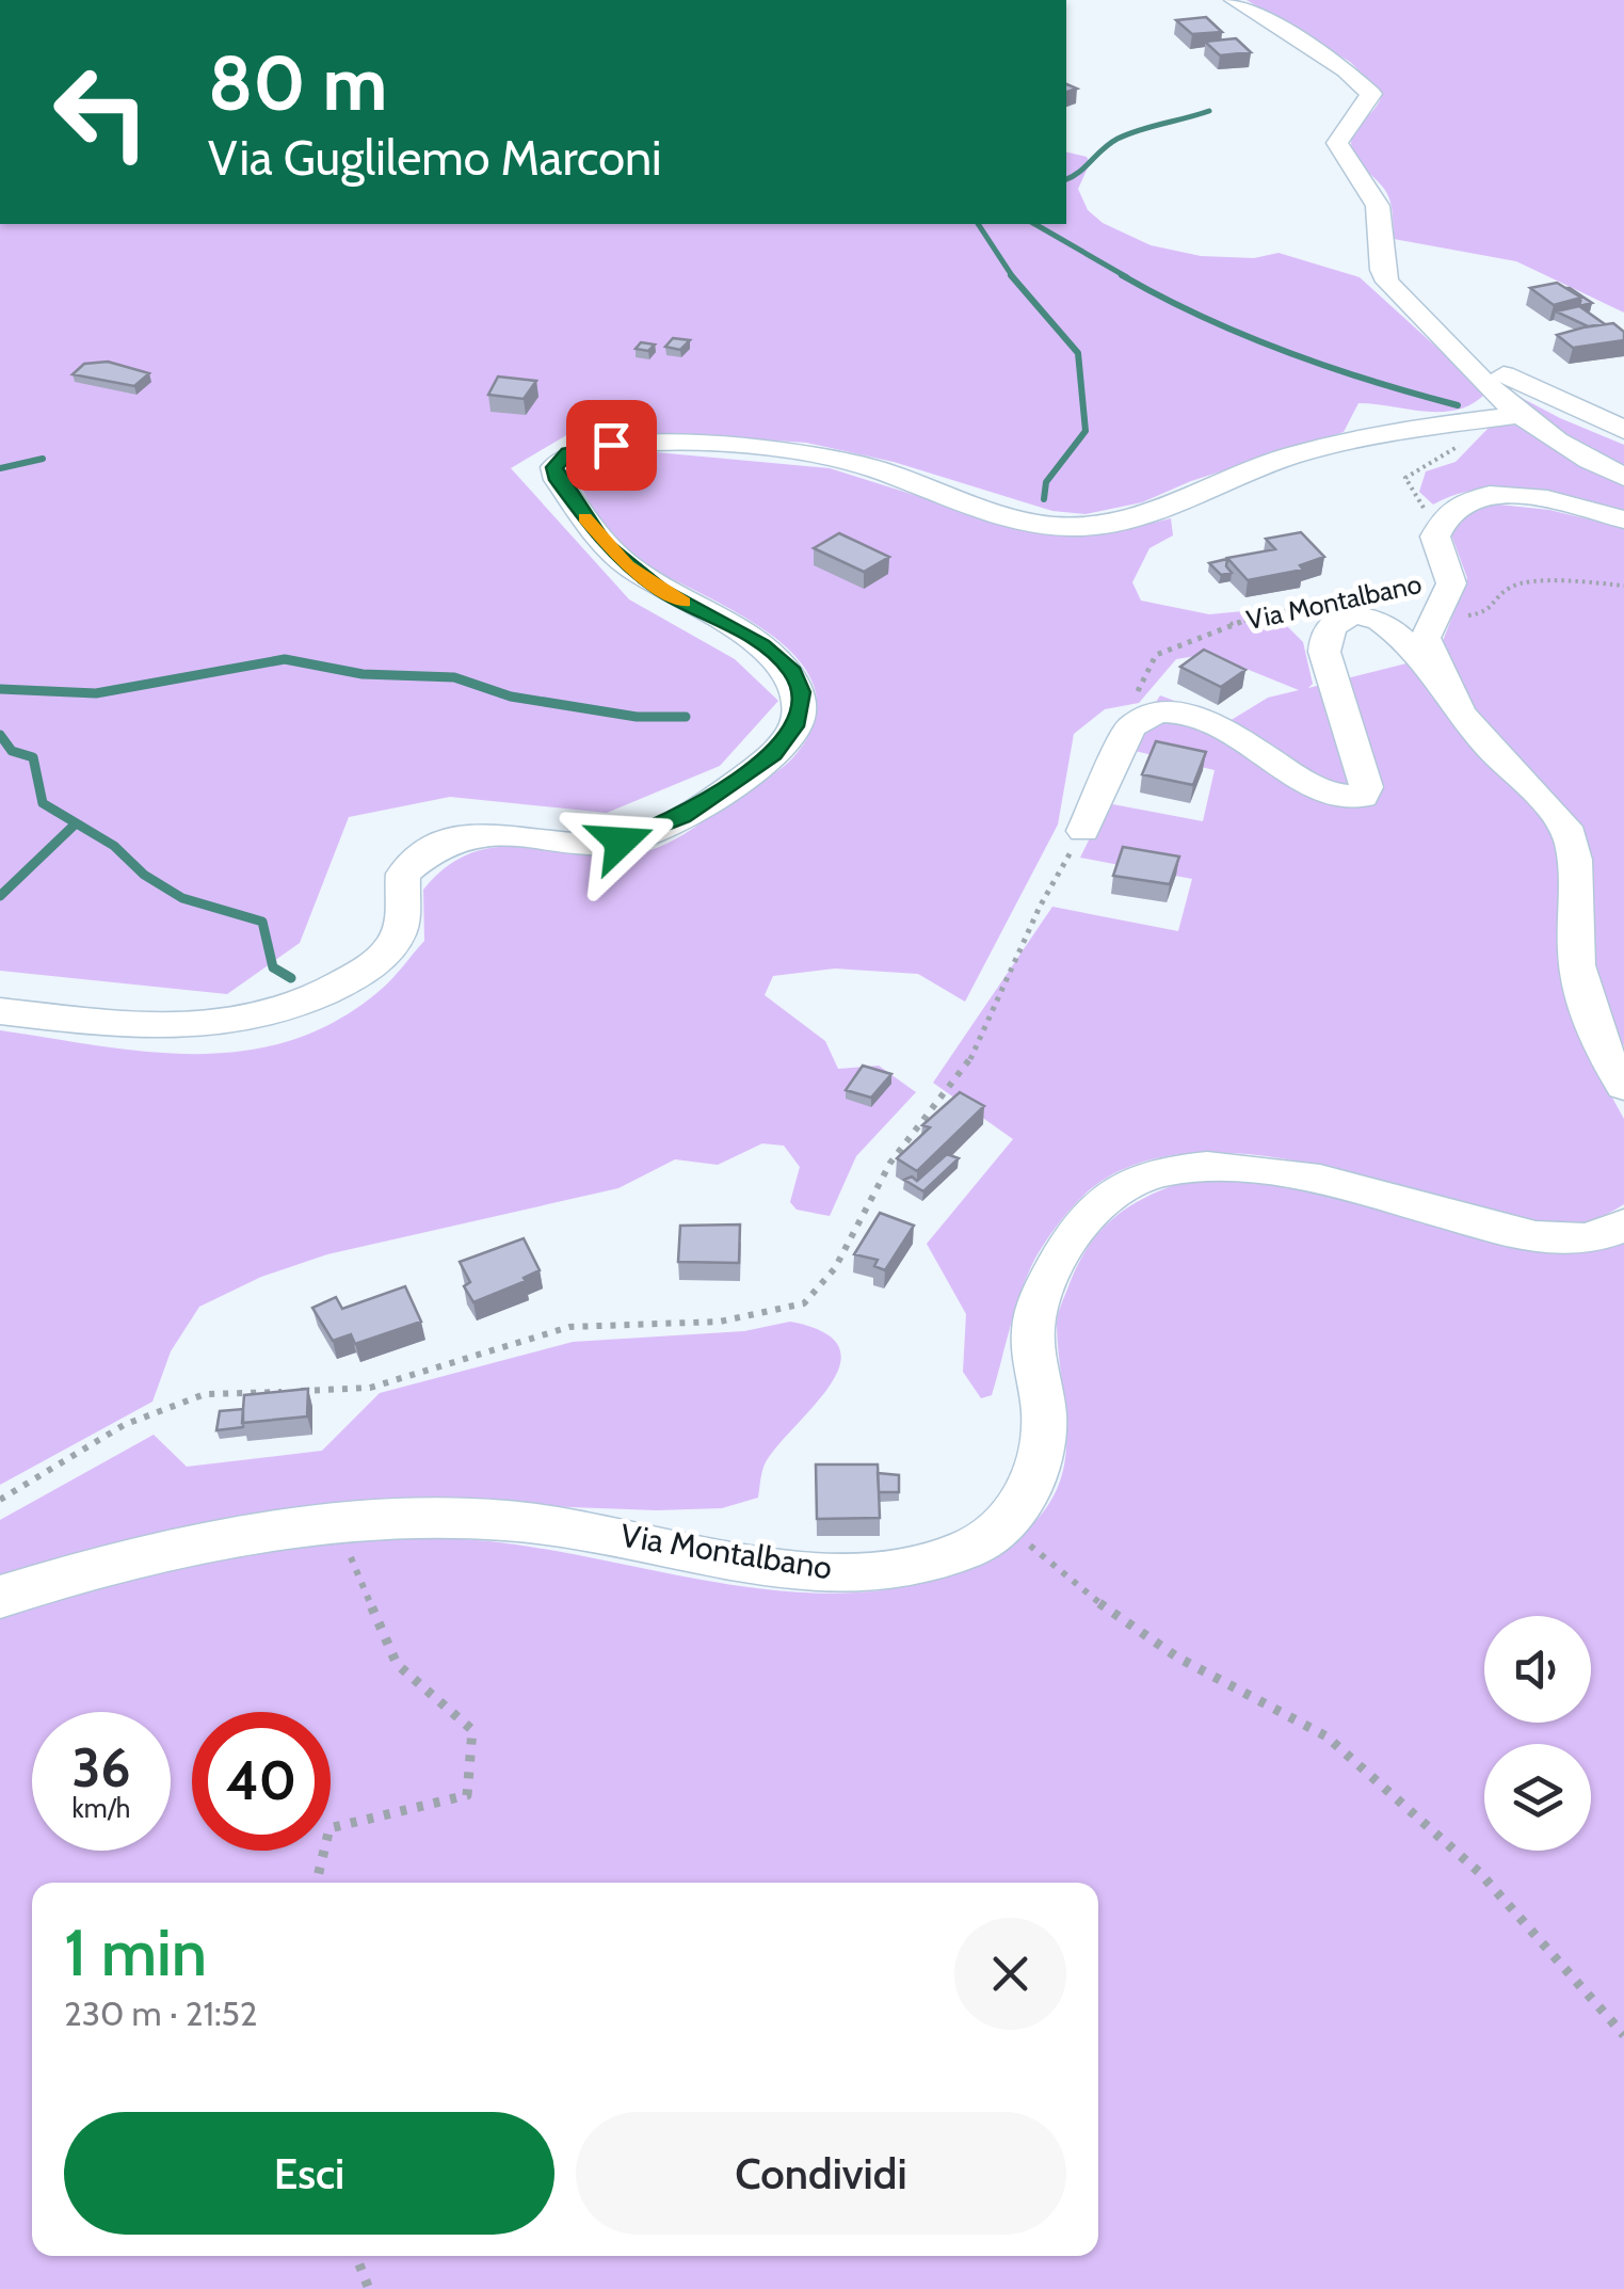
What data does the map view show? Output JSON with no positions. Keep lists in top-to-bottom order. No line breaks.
{"streets":{"street":["Via Montalbano"]},"page":{"turn":["80 m","Via Guglilemo Marconi"],"speed":"36 km/h","limit":"40","heading":["1 min","230 m · 21:52"],"buttons":["Esci","Condividi"]}}
